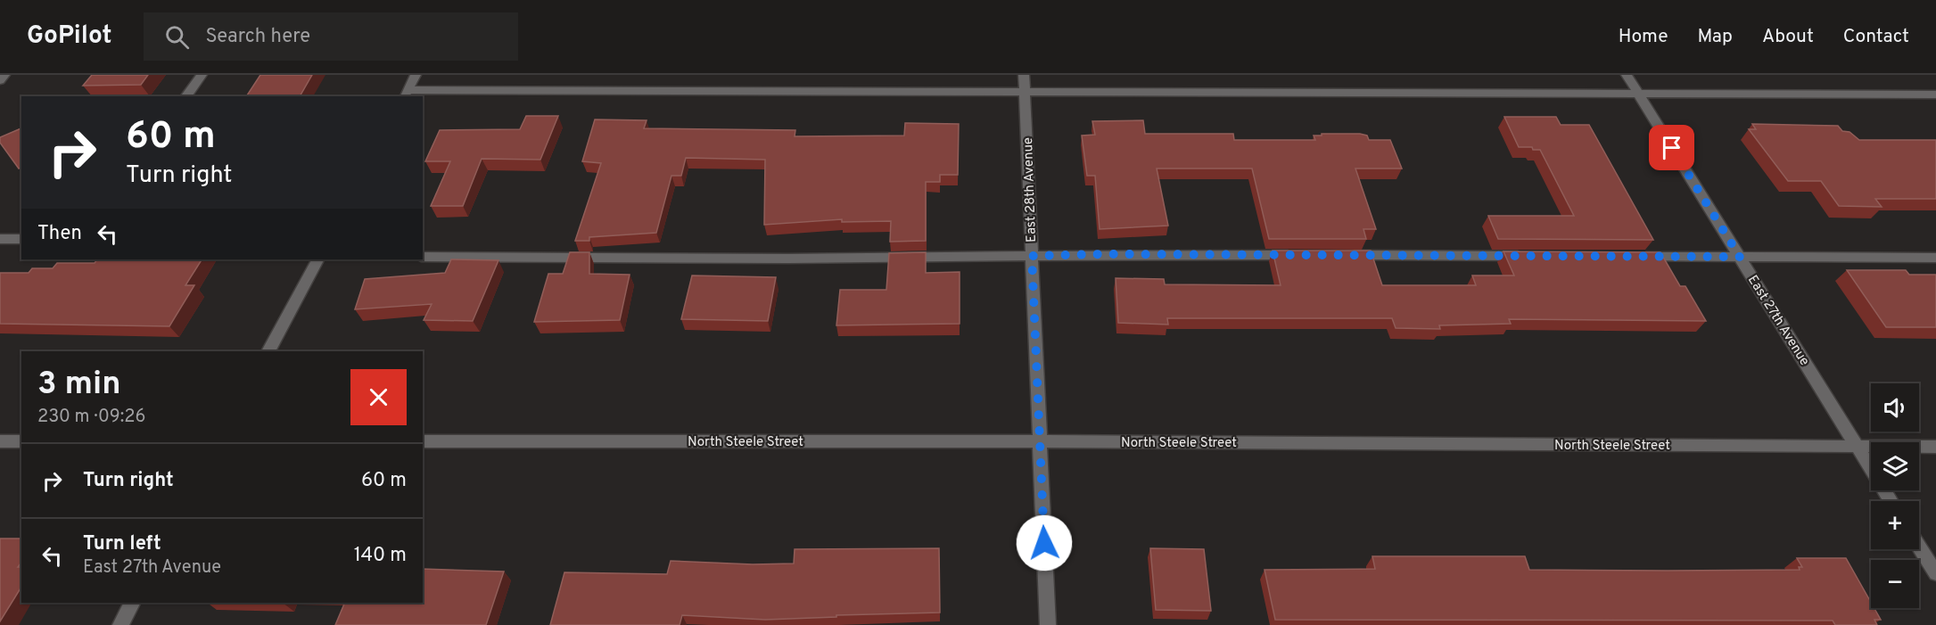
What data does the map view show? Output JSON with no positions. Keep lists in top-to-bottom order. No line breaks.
{"streets":{"street":["East 28th Avenue","East 27th Avenue","North Steele Street"]},"crossings":[["East 28th Avenue","North Steele Street"],["East 27th Avenue","North Steele Street"]],"page":{"header":"GoPilot","search":"Search here","nav":["Home","Map","About","Contact"],"turn":["60 m","Turn right"],"then":"Then","heading":["3 min","230 m · 09:26"],"map_buttons":["+","−"],"list":[{"name":"Turn right","value":"60 m"},{"name":"Turn left","note":"East 27th Avenue","value":"140 m"}]}}
